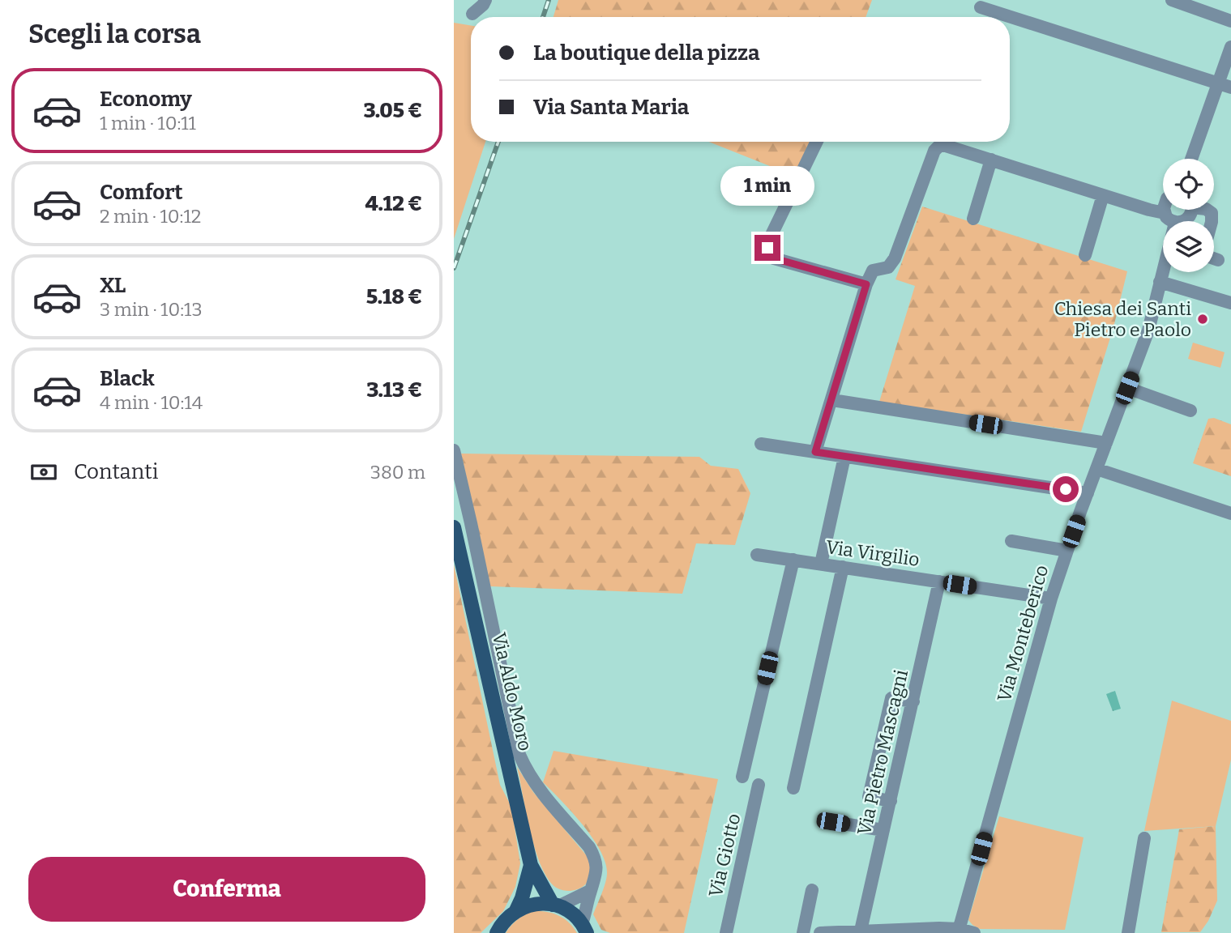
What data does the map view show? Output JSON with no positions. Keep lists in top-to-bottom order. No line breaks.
{"streets":{"main road":["Via Aldo Moro"],"street":["Via Virgilio","Via Monteberico","Via Pietro Mascagni","Via Giotto"]},"crossings":[["Via Virgilio","Via Monteberico"],["Via Virgilio","Via Pietro Mascagni"]],"places":["Chiesa dei Santi Pietro e Paolo"],"page":{"heading":"Scegli la corsa","banner":["La boutique della pizza","Via Santa Maria"],"list":[{"name":"Economy","note":"1 min · 10:11","value":"3.05 €"},{"name":"Comfort","note":"2 min · 10:12","value":"4.12 €"},{"name":"XL","note":"3 min · 10:13","value":"5.18 €"},{"name":"Black","note":"4 min · 10:14","value":"3.13 €"}],"bubble":"1 min","pay":["Contanti","380 m"],"buttons":"Conferma"}}
